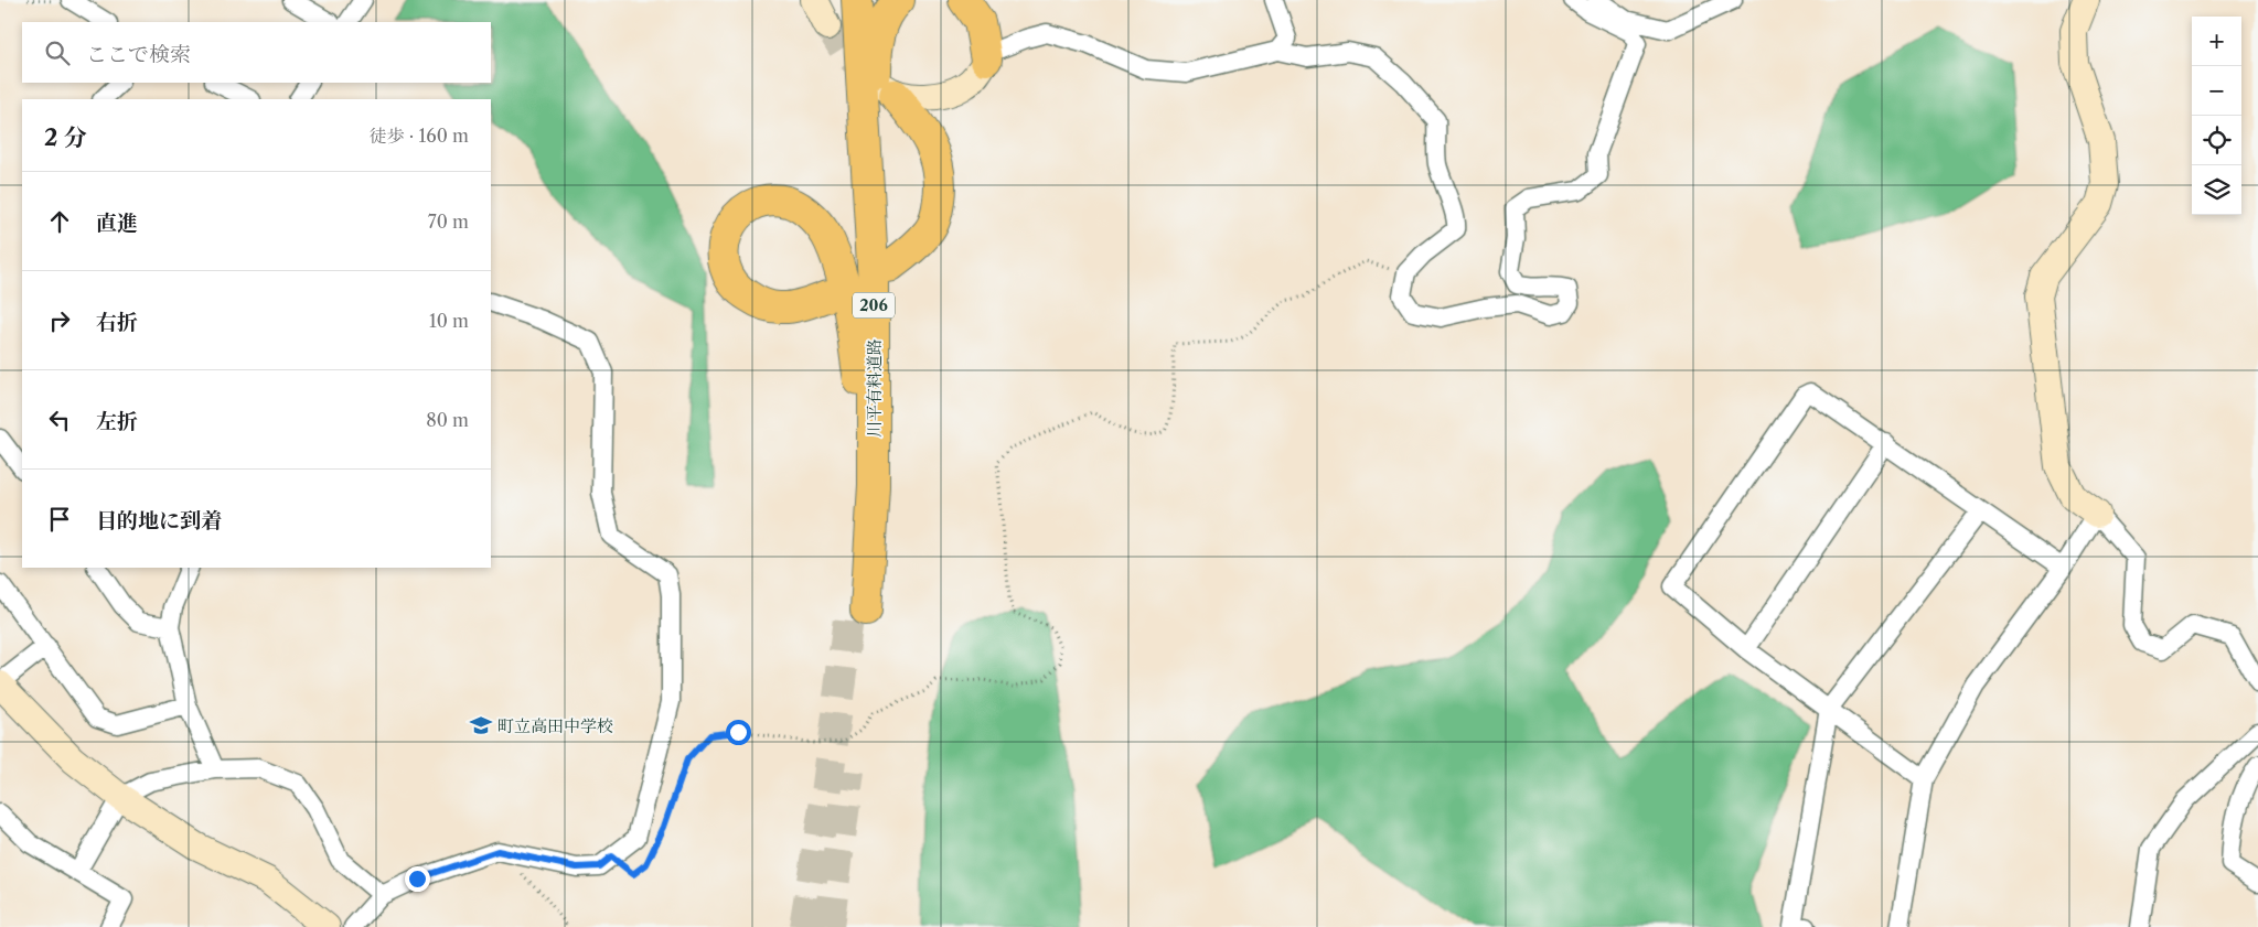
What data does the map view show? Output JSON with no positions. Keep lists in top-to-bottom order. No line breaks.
{"streets":{"highway":["206","川平有料道路"]},"places":{"school or university":["町立高田中学校"]},"page":{"map_buttons":["+","−"],"search":"ここで検索","heading":["2 分","徒歩 · 160 m"],"list":[["直進","70 m"],["右折","10 m"],["左折","80 m"],"目的地に到着"]}}
